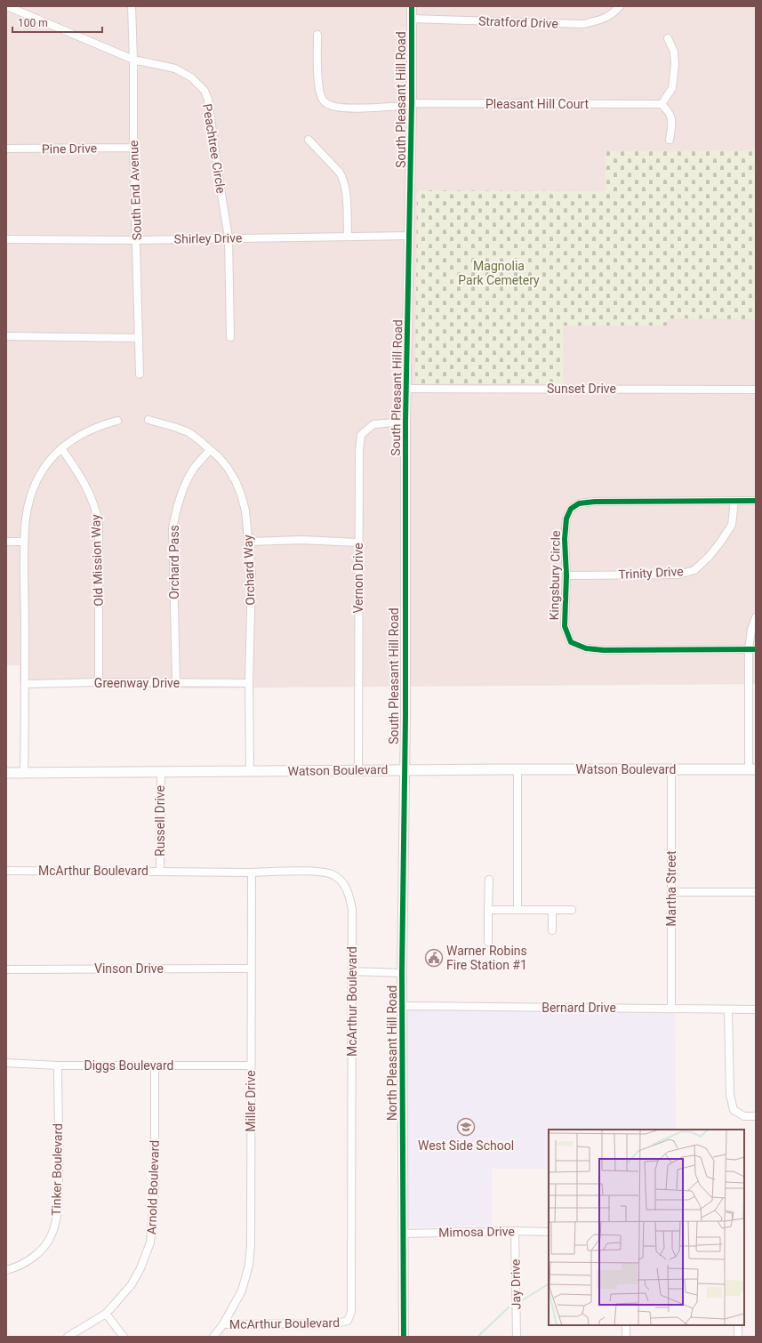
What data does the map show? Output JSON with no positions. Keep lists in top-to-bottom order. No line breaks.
{"streets":{"main road":["Watson Boulevard"],"street":["Stratford Drive","South Pleasant Hill Road","Pleasant Hill Court","Pine Drive","Peachtree Circle","South End Avenue","Shirley Drive","Sunset Drive","Old Mission Way","Orchard Pass","Orchard Way","Trinity Drive","Kingsbury Circle","Vernon Drive","Greenway Drive","Russell Drive","McArthur Boulevard","Martha Street","Vinson Drive","Bernard Drive","North Pleasant Hill Road","Diggs Boulevard","Miller Drive","Tinker Boulevard","Arnold Boulevard","Mimosa Drive","Jay Drive"]},"crossings":[["Stratford Drive","South Pleasant Hill Road"],["South Pleasant Hill Road","Pleasant Hill Court"],["South Pleasant Hill Road","Shirley Drive"],["South Pleasant Hill Road","Sunset Drive"],["South Pleasant Hill Road","Vernon Drive"],["South Pleasant Hill Road","Watson Boulevard"],["South Pleasant Hill Road","North Pleasant Hill Road"],["Pine Drive","South End Avenue"],["Peachtree Circle","South End Avenue"],["Peachtree Circle","Shirley Drive"],["South End Avenue","Shirley Drive"],["Old Mission Way","Greenway Drive"],["Orchard Pass","Orchard Way"],["Orchard Pass","Greenway Drive"],["Orchard Way","Greenway Drive"],["Orchard Way","Watson Boulevard"],["Trinity Drive","Kingsbury Circle"],["Vernon Drive","Watson Boulevard"],["Watson Boulevard","Russell Drive"],["Watson Boulevard","Martha Street"],["Watson Boulevard","North Pleasant Hill Road"],["Russell Drive","McArthur Boulevard"],["McArthur Boulevard","Miller Drive"],["Martha Street","Bernard Drive"],["Vinson Drive","Miller Drive"],["Bernard Drive","North Pleasant Hill Road"],["North Pleasant Hill Road","Mimosa Drive"],["Diggs Boulevard","Miller Drive"],["Diggs Boulevard","Tinker Boulevard"],["Diggs Boulevard","Arnold Boulevard"],["Mimosa Drive","Jay Drive"]],"parks":["Magnolia Park Cemetery"],"places":{"public building":["Warner Robins Fire Station #1"],"school or university":["West Side School"]},"scale_bar":"100 m"}
